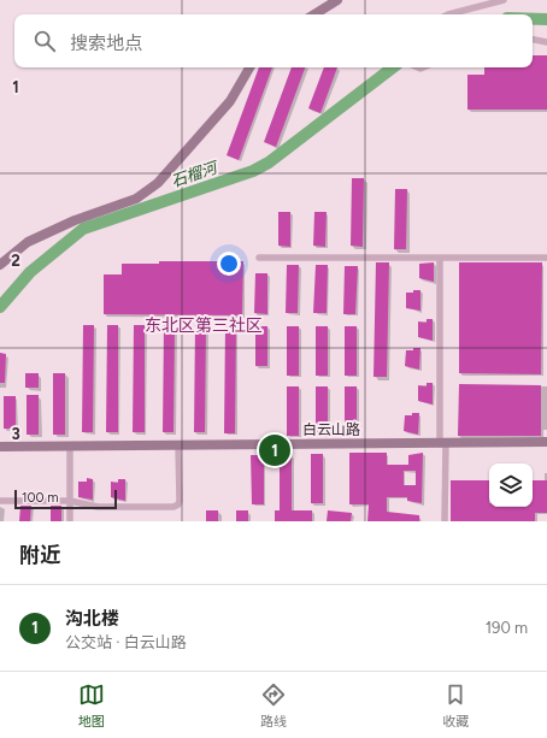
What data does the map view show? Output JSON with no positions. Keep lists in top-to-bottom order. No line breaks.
{"streets":{"street":["白云山路"]},"districts":["东北区第三社区"],"water":["石榴河"],"scale_bar":"100 m","page":{"search":"搜索地点","pins":"1","scale":"100 m","heading":"附近","list":[{"mark":"1","name":"沟北楼","note":"公交站 · 白云山路","value":"190 m"}],"nav":["地图","路线","收藏"]},"grid":{"rows":["1","2","3"]}}
